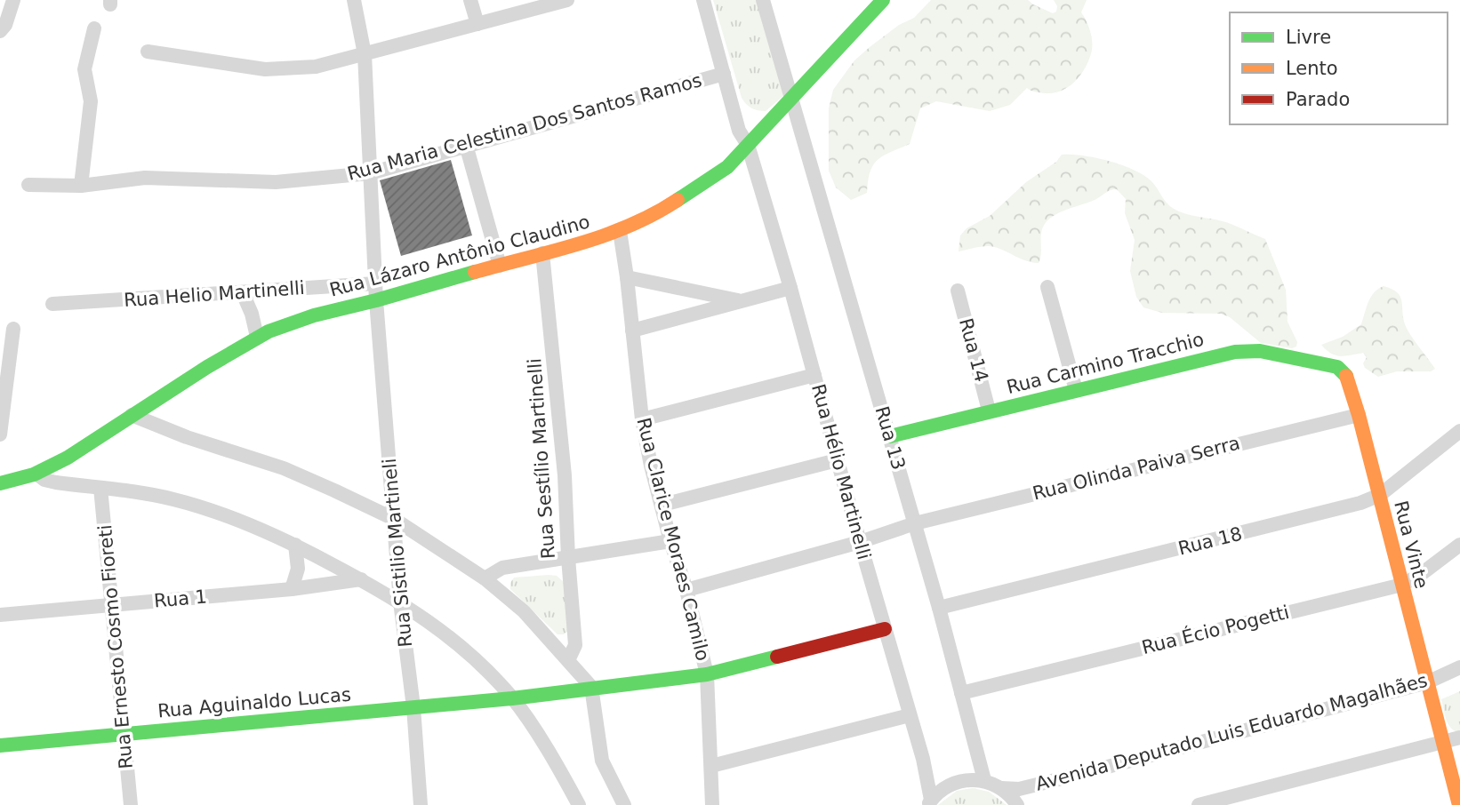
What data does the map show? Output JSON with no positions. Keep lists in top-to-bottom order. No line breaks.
{"streets":{"street":["Rua Maria Celestina Dos Santos Ramos","Rua Lázaro Antônio Claudino","Rua Helio Martinelli","Rua 14","Rua Carmino Tracchio","Rua 13","Rua Sestílio Martinelli","Rua Olinda Paiva Serra","Rua Hélio Martinelli","Rua Clarice Moraes Camilo","Rua 18","Rua Vinte","Rua Sistilio Martineli","Rua 1","Rua Écio Pogetti","Rua Ernesto Cosmo Fioreti","Rua Aguinaldo Lucas","Avenida Deputado Luis Eduardo Magalhães"]},"crossings":[["Rua Maria Celestina Dos Santos Ramos","Rua Hélio Martinelli"],["Rua Maria Celestina Dos Santos Ramos","Rua Sistilio Martineli"],["Rua Lázaro Antônio Claudino","Rua 13"],["Rua Lázaro Antônio Claudino","Rua Sestílio Martinelli"],["Rua Lázaro Antônio Claudino","Rua Hélio Martinelli"],["Rua Lázaro Antônio Claudino","Rua Clarice Moraes Camilo"],["Rua Lázaro Antônio Claudino","Rua Sistilio Martineli"],["Rua Helio Martinelli","Rua Sistilio Martineli"],["Rua 14","Rua Carmino Tracchio"],["Rua Carmino Tracchio","Rua 13"],["Rua Carmino Tracchio","Rua Vinte"],["Rua 13","Rua Olinda Paiva Serra"],["Rua 13","Rua 18"],["Rua 13","Rua Écio Pogetti"],["Rua Olinda Paiva Serra","Rua Hélio Martinelli"],["Rua Olinda Paiva Serra","Rua Clarice Moraes Camilo"],["Rua Olinda Paiva Serra","Rua Vinte"],["Rua 18","Rua Vinte"],["Rua Vinte","Rua Écio Pogetti"],["Rua Vinte","Avenida Deputado Luis Eduardo Magalhães"],["Rua Sistilio Martineli","Rua Aguinaldo Lucas"],["Rua 1","Rua Ernesto Cosmo Fioreti"],["Rua Ernesto Cosmo Fioreti","Rua Aguinaldo Lucas"]],"legend":["Livre","Lento","Parado"]}
